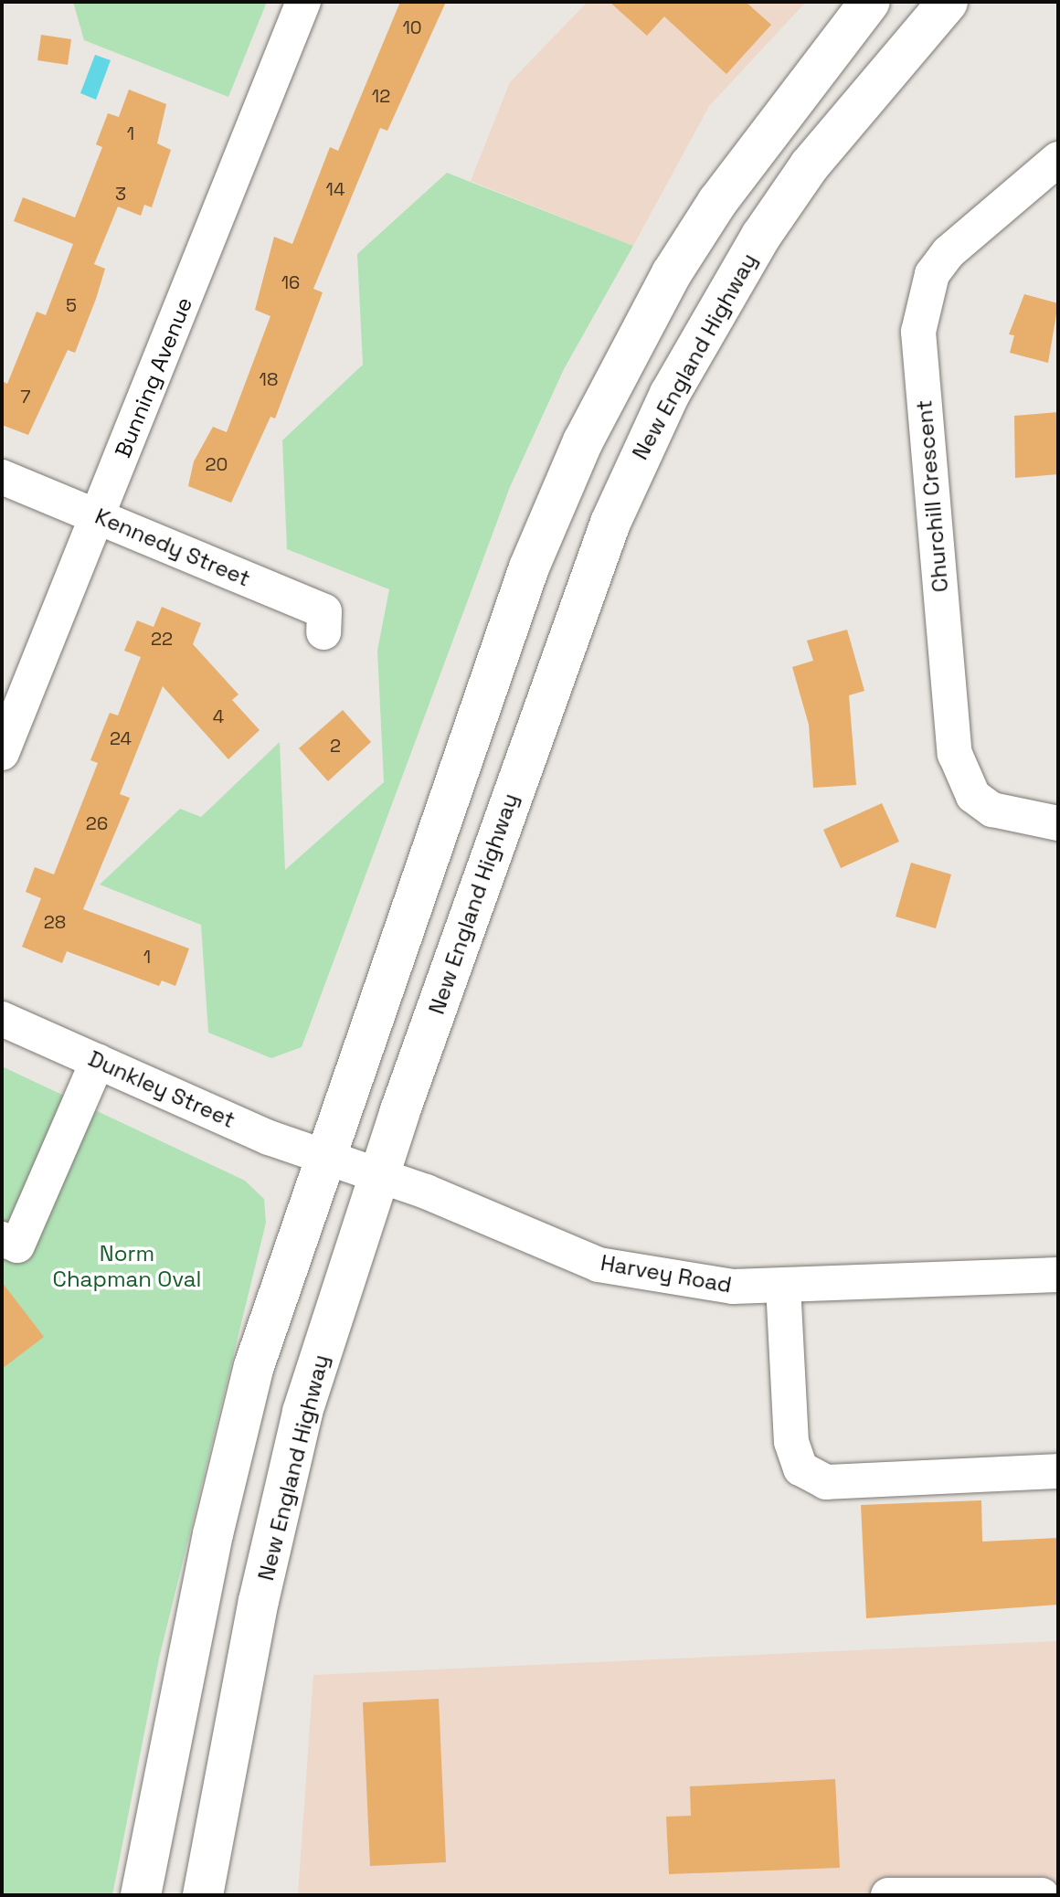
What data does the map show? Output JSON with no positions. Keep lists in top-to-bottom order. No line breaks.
{"streets":{"highway":["New England Highway"],"street":["Bunning Avenue","Churchill Crescent","Kennedy Street","Dunkley Street","Harvey Road"]},"crossings":[["New England Highway","Dunkley Street"],["New England Highway","Harvey Road"],["Bunning Avenue","Kennedy Street"],["Dunkley Street","Harvey Road"]],"parks":["Norm Chapman Oval"],"house_numbers":["10","12","1","14","3","16","5","18","7","20","22","4","24","2","26","28","1"]}
